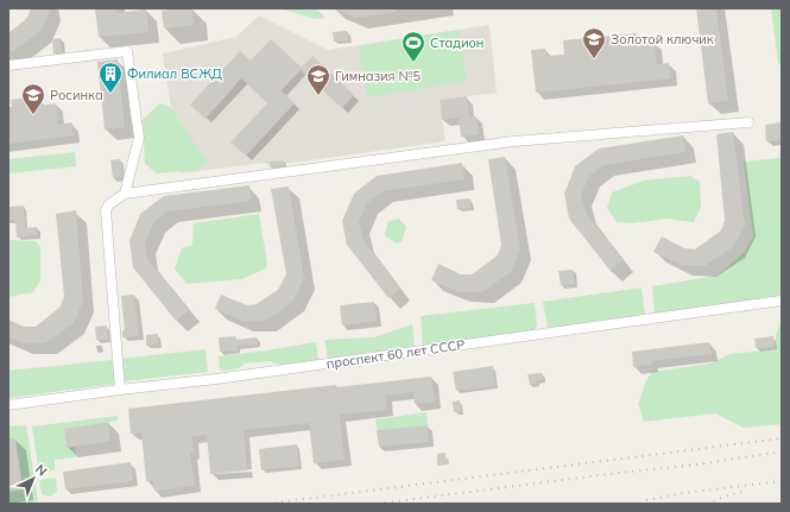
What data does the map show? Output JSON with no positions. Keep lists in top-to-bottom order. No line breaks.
{"streets":{"street":["проспект 60 лет СССР"]},"places":{"school or university":["Золотой ключик","Гимназия №5","Росинка"],"sports":["Стадион"],"building":["Филиал ВСЖД"]},"north":"top right"}
